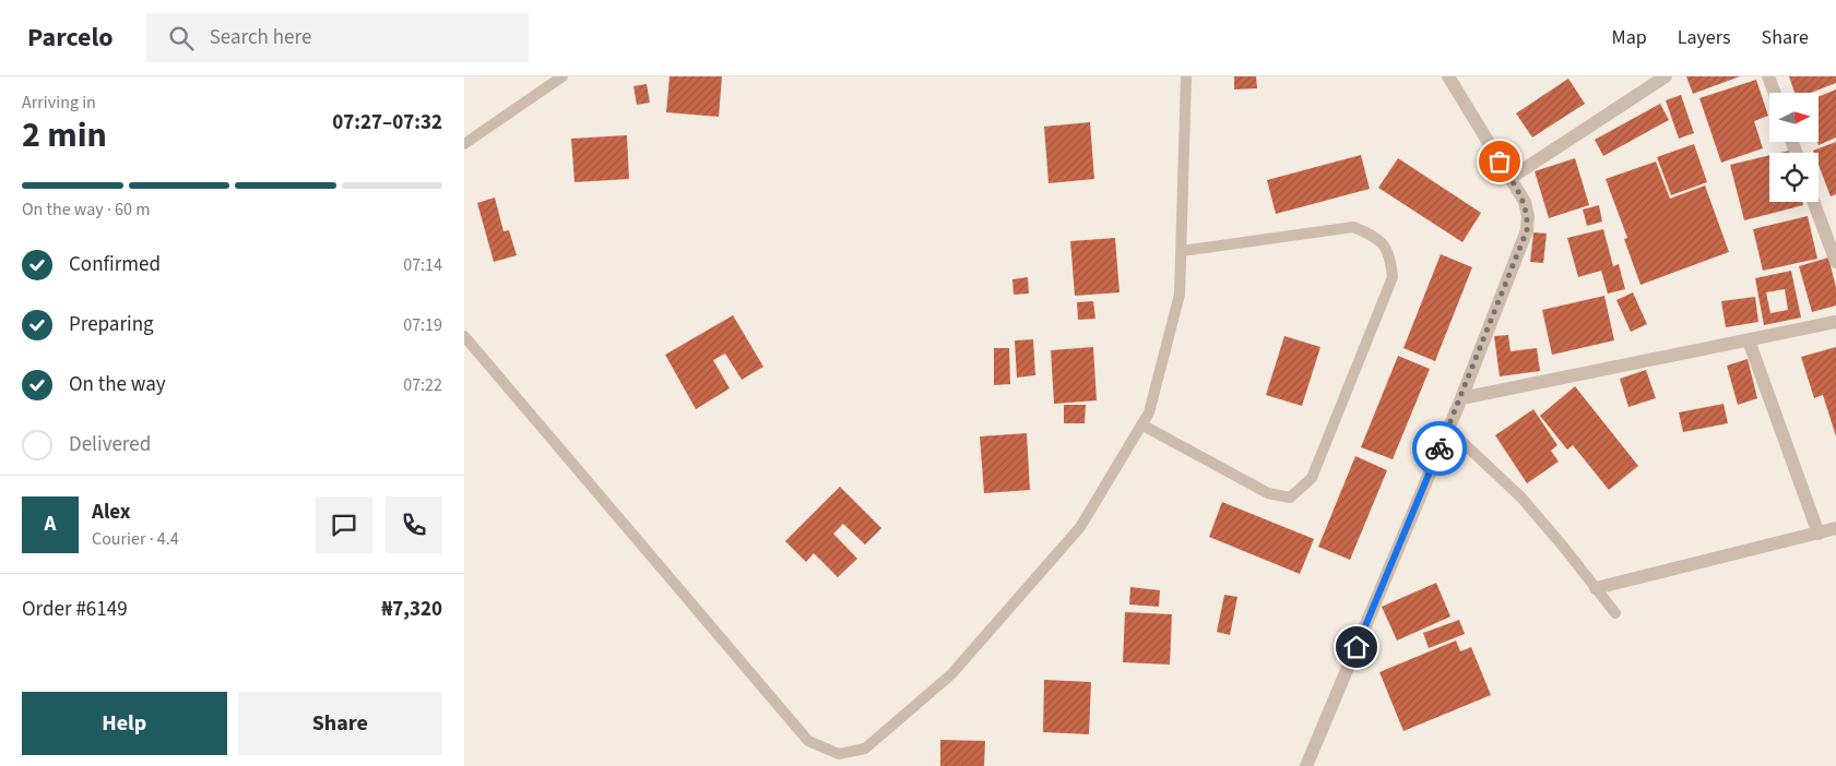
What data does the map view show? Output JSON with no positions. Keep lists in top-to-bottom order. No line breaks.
{"north":"right","page":{"header":"Parcelo","search":"Search here","nav":["Map","Layers","Share"],"heading":["2 min","Arriving in","07:27–07:32"],"panel":["Alex","Courier · 4.4","Order #6149","₦7,320"],"bar":"On the way · 60 m","list":[["Confirmed","07:14"],["Preparing","07:19"],["On the way","07:22"],"Delivered"],"round":"A","buttons":["Help","Share"]}}
